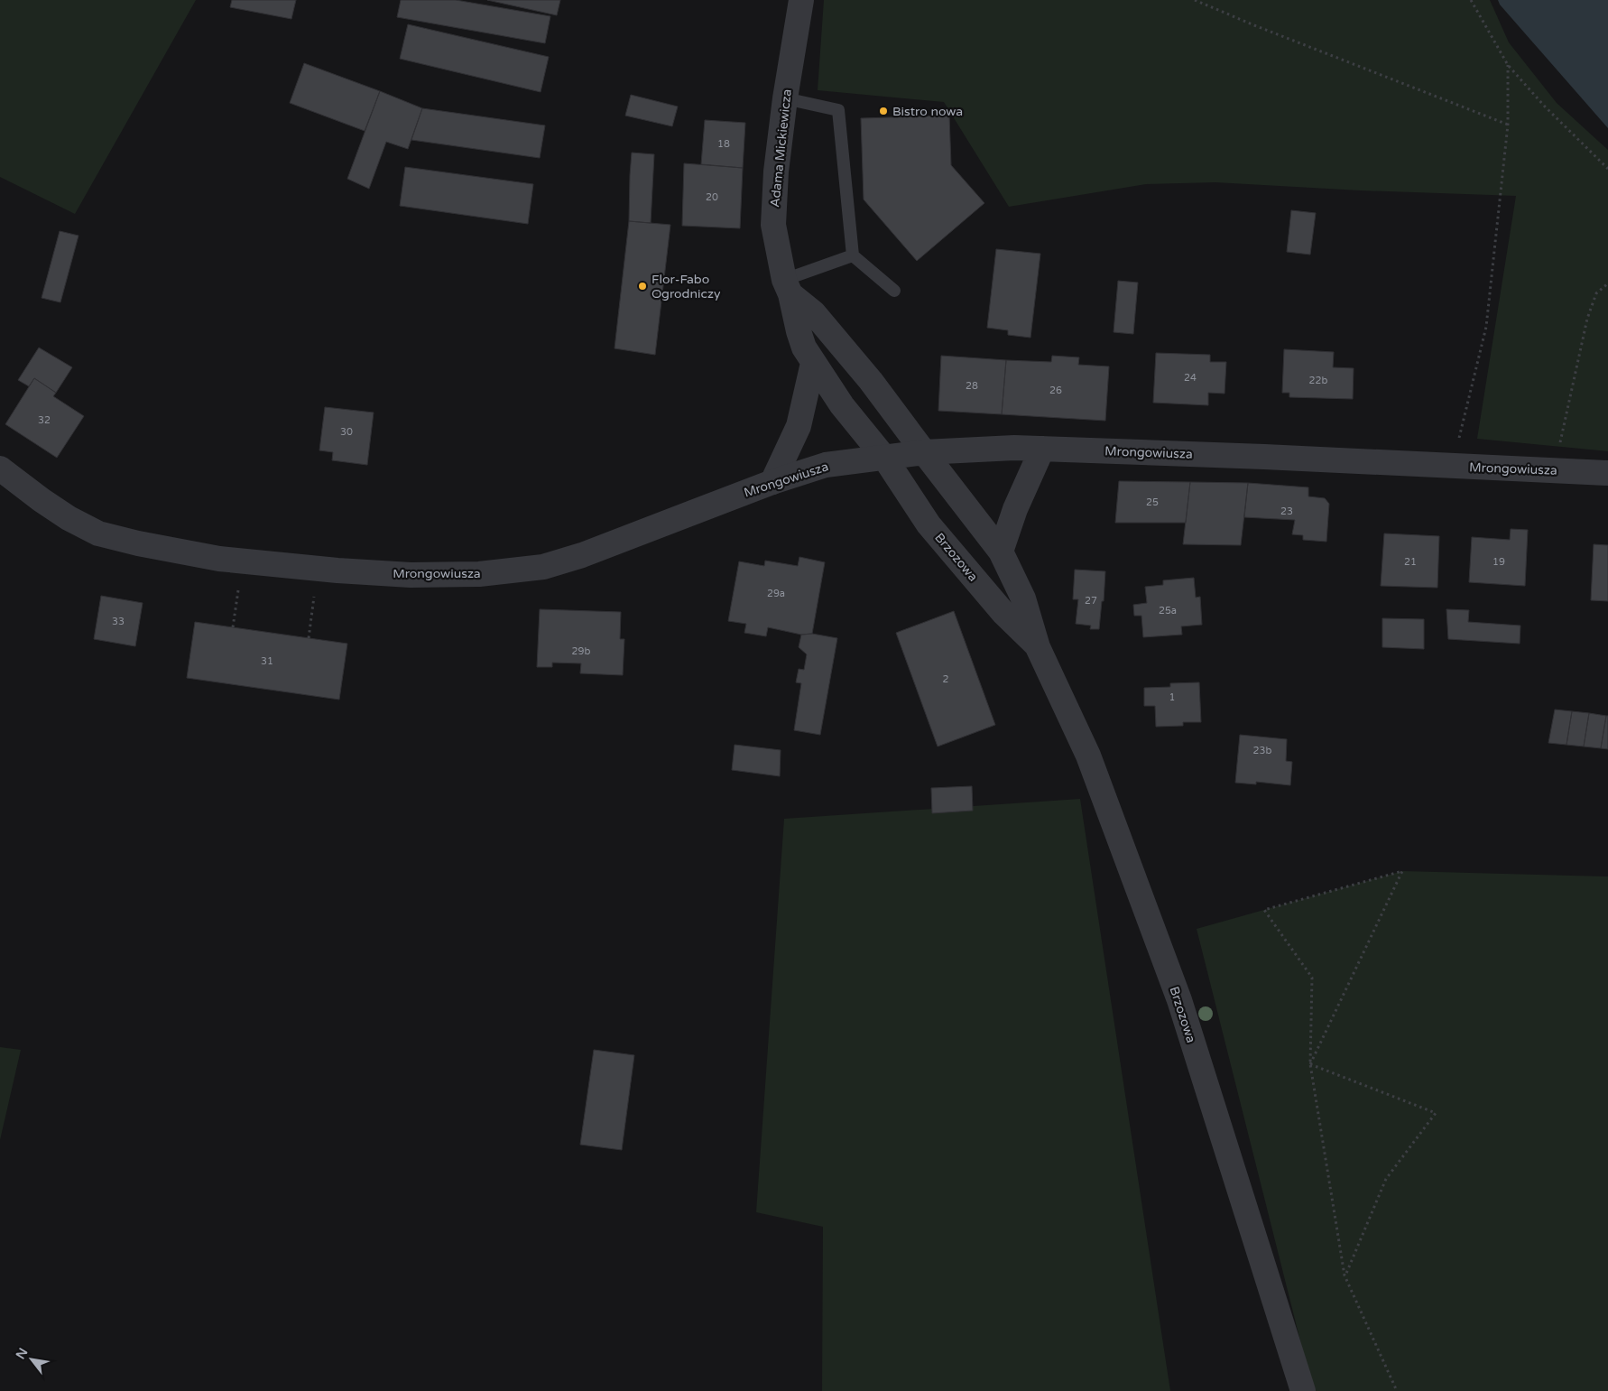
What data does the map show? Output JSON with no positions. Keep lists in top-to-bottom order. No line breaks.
{"streets":{"street":["Adama Mickiewicza","Mrongowiusza","Brzozowa"]},"crossings":[["Adama Mickiewicza","Mrongowiusza"],["Adama Mickiewicza","Brzozowa"],["Mrongowiusza","Brzozowa"]],"places":["Bistro nowa","Flor-Fabo Ogrodniczy"],"house_numbers":["18","20","24","22b","28","26","32","30","25","23","21","19","29a","27","25a","33","29b","31","2","1","23b"],"north":"top left"}
